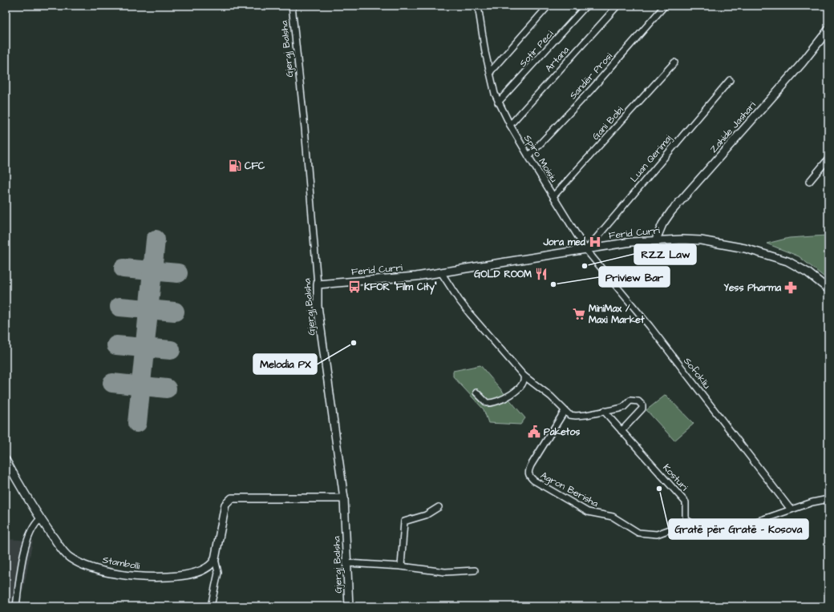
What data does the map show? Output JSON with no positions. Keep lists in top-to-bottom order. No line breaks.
{"streets":{"street":["Gjergj Balsha","Sotir Peci","Artana","Sandër Prosi","Gani Bobi","Zahide Jashari","Spiro Moisiu","Luan Qerimaj","Ferid Curri","Sofokliu","Kosturi","Agron Berisha","Stambolli"]},"crossings":[["Gjergj Balsha","Ferid Curri"],["Sotir Peci","Spiro Moisiu"],["Artana","Spiro Moisiu"],["Sandër Prosi","Spiro Moisiu"],["Gani Bobi","Spiro Moisiu"],["Zahide Jashari","Ferid Curri"],["Spiro Moisiu","Luan Qerimaj"],["Spiro Moisiu","Ferid Curri"],["Spiro Moisiu","Sofokliu"],["Luan Qerimaj","Ferid Curri"],["Luan Qerimaj","Sofokliu"],["Ferid Curri","Sofokliu"],["Kosturi","Agron Berisha"]],"places":{"fuel station":["CFC"],"hospital":["Jora med"],"other":["RZZ Law","Priview Bar","Melodia PX","Gratë për Gratë - Kosova"],"restaurant":["GOLD ROOM"],"bus stop":["KFOR \"Film City\""],"pharmacy":["Yess Pharma"],"supermarket":["MiniMax / Maxi Market"],"public building":["Paketos"]}}
